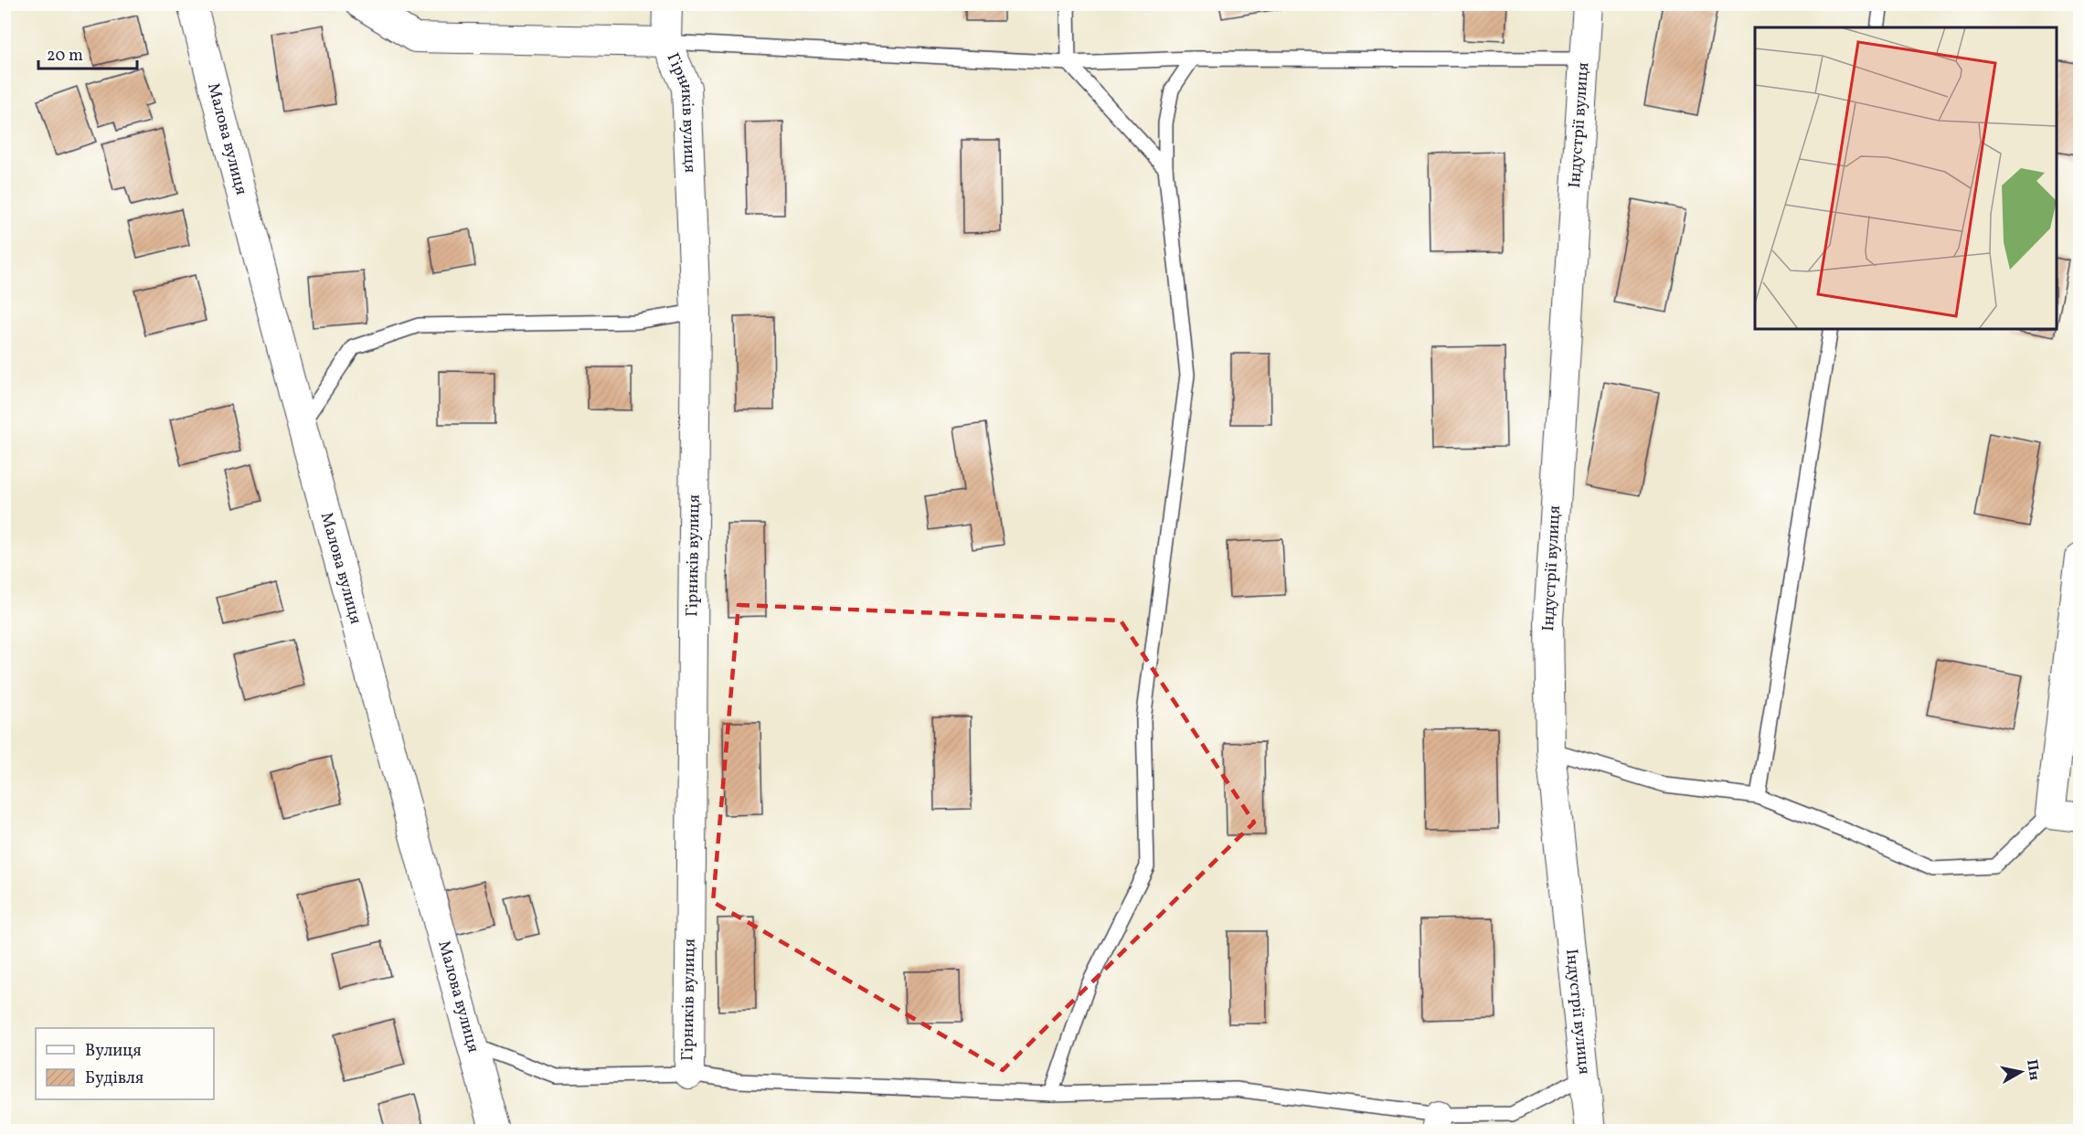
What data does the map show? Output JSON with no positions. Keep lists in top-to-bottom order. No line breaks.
{"streets":{"street":["Гірників вулиця","Індустрії вулиця","Малова вулиця"]},"legend":["Вулиця","Будівля"],"scale_bar":"20 m","north":"right"}
